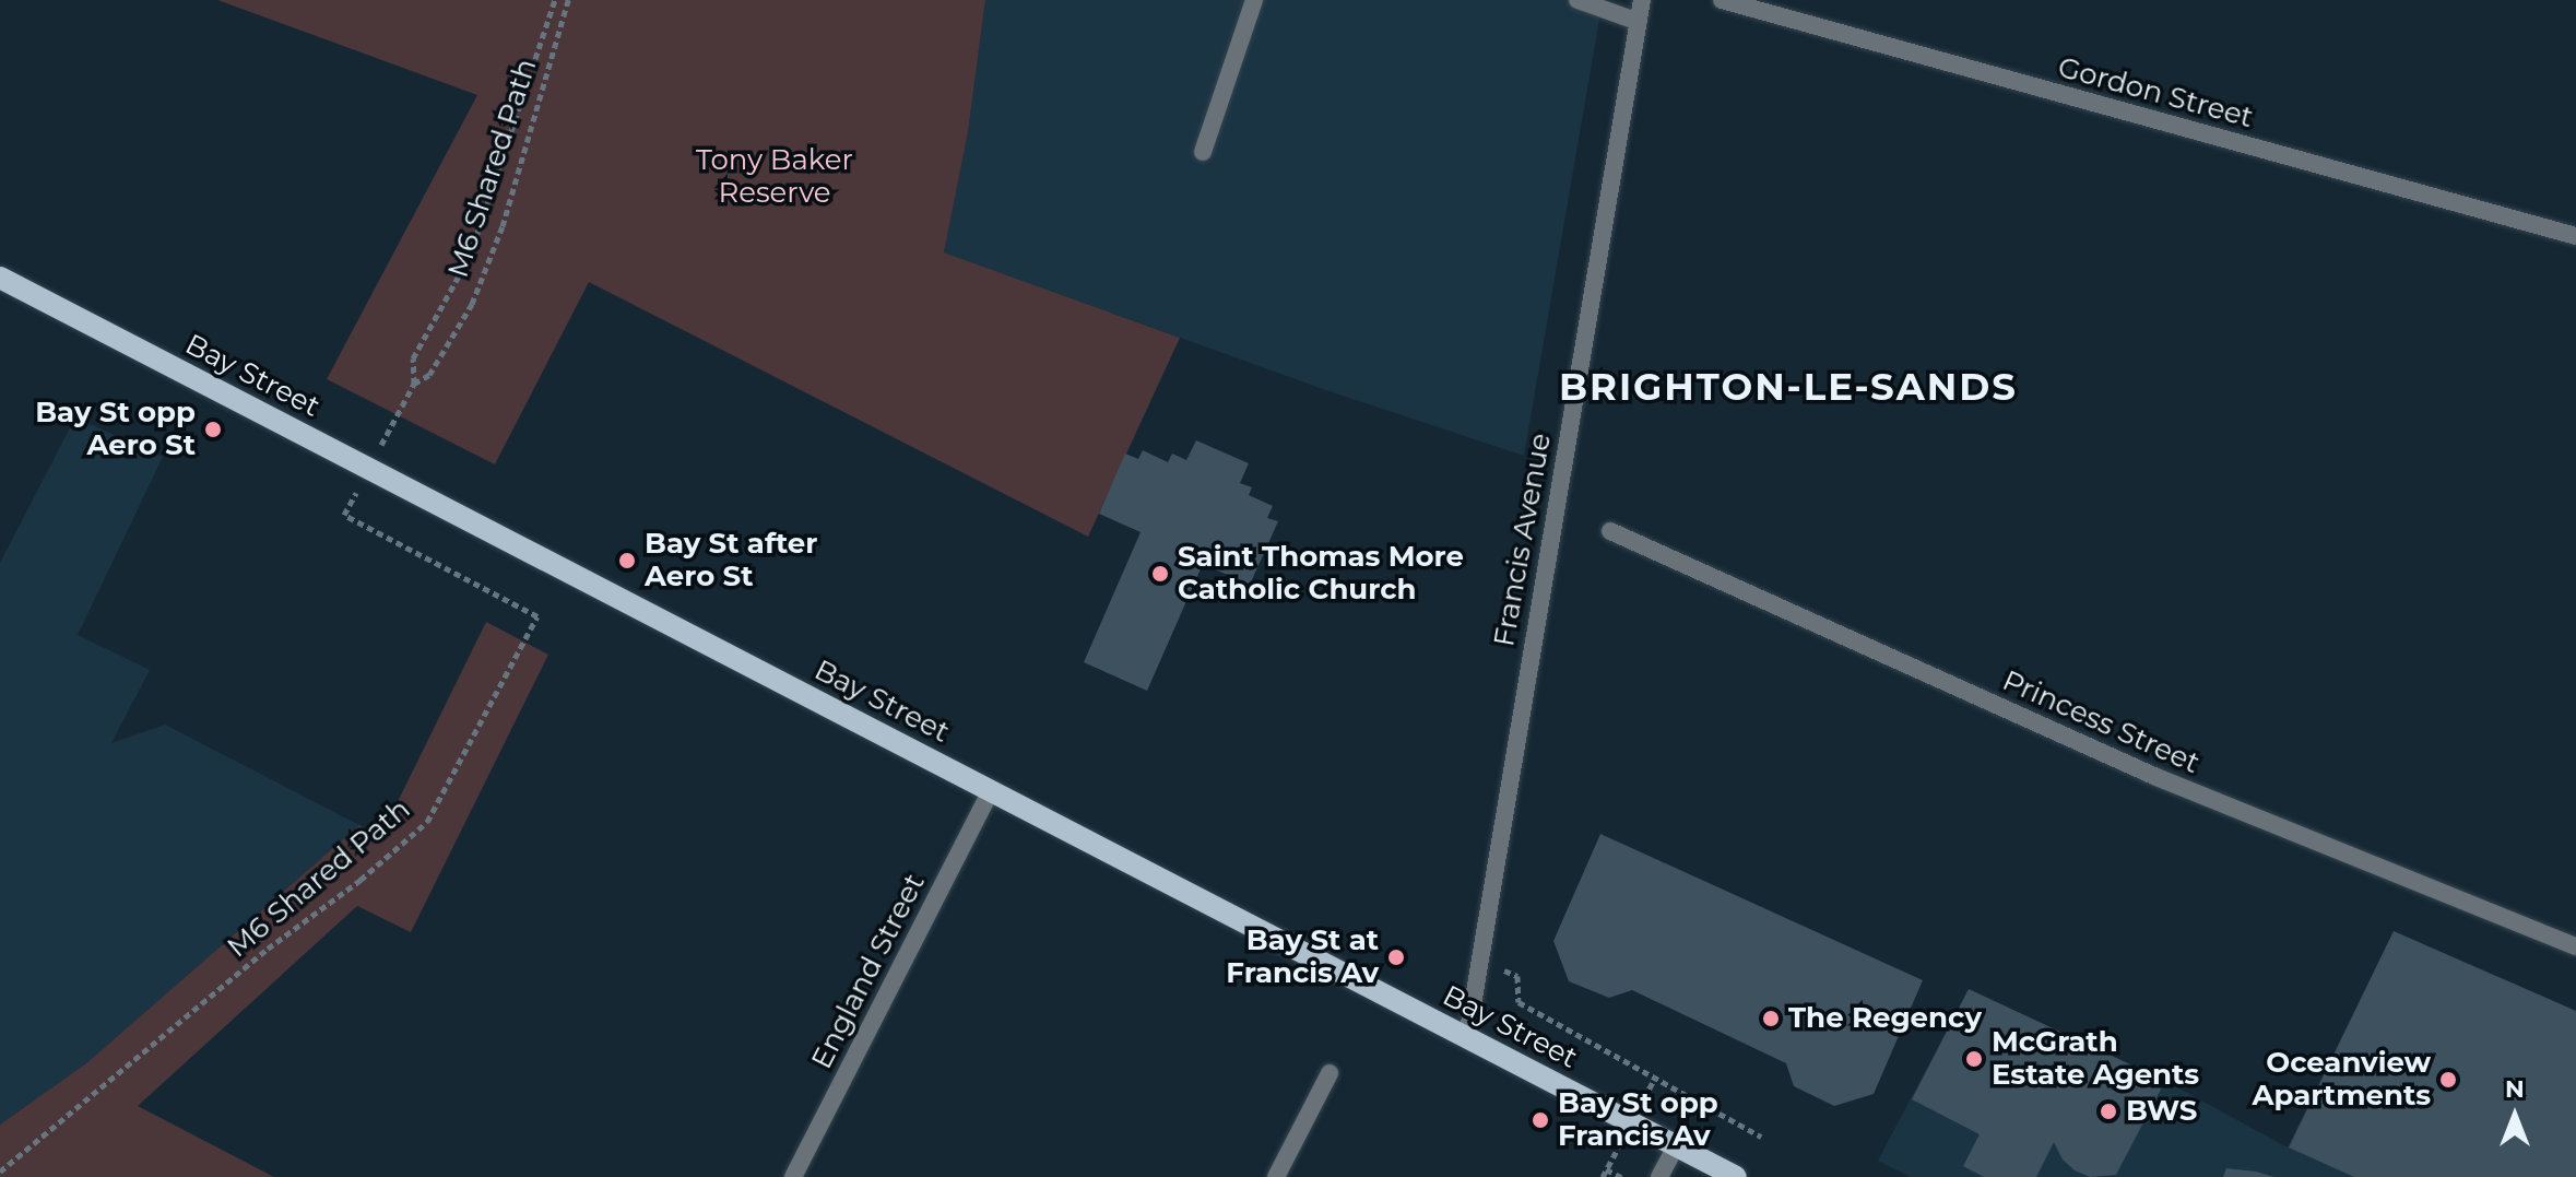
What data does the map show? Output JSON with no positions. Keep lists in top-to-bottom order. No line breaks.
{"streets":{"main road":["Bay Street"],"street":["Gordon Street","Francis Avenue","Princess Street","England Street"],"path":["M6 Shared Path"]},"crossings":[["Bay Street","Francis Avenue"],["Bay Street","England Street"]],"districts":["BRIGHTON-LE-SANDS"],"parks":["Tony Baker Reserve"],"places":["Bay St opp Aero St","Bay St after Aero St","Saint Thomas More Catholic Church","Bay St at Francis Av","The Regency","McGrath Estate Agents","Oceanview Apartments","BWS","Bay St opp Francis Av"],"north":"top"}
